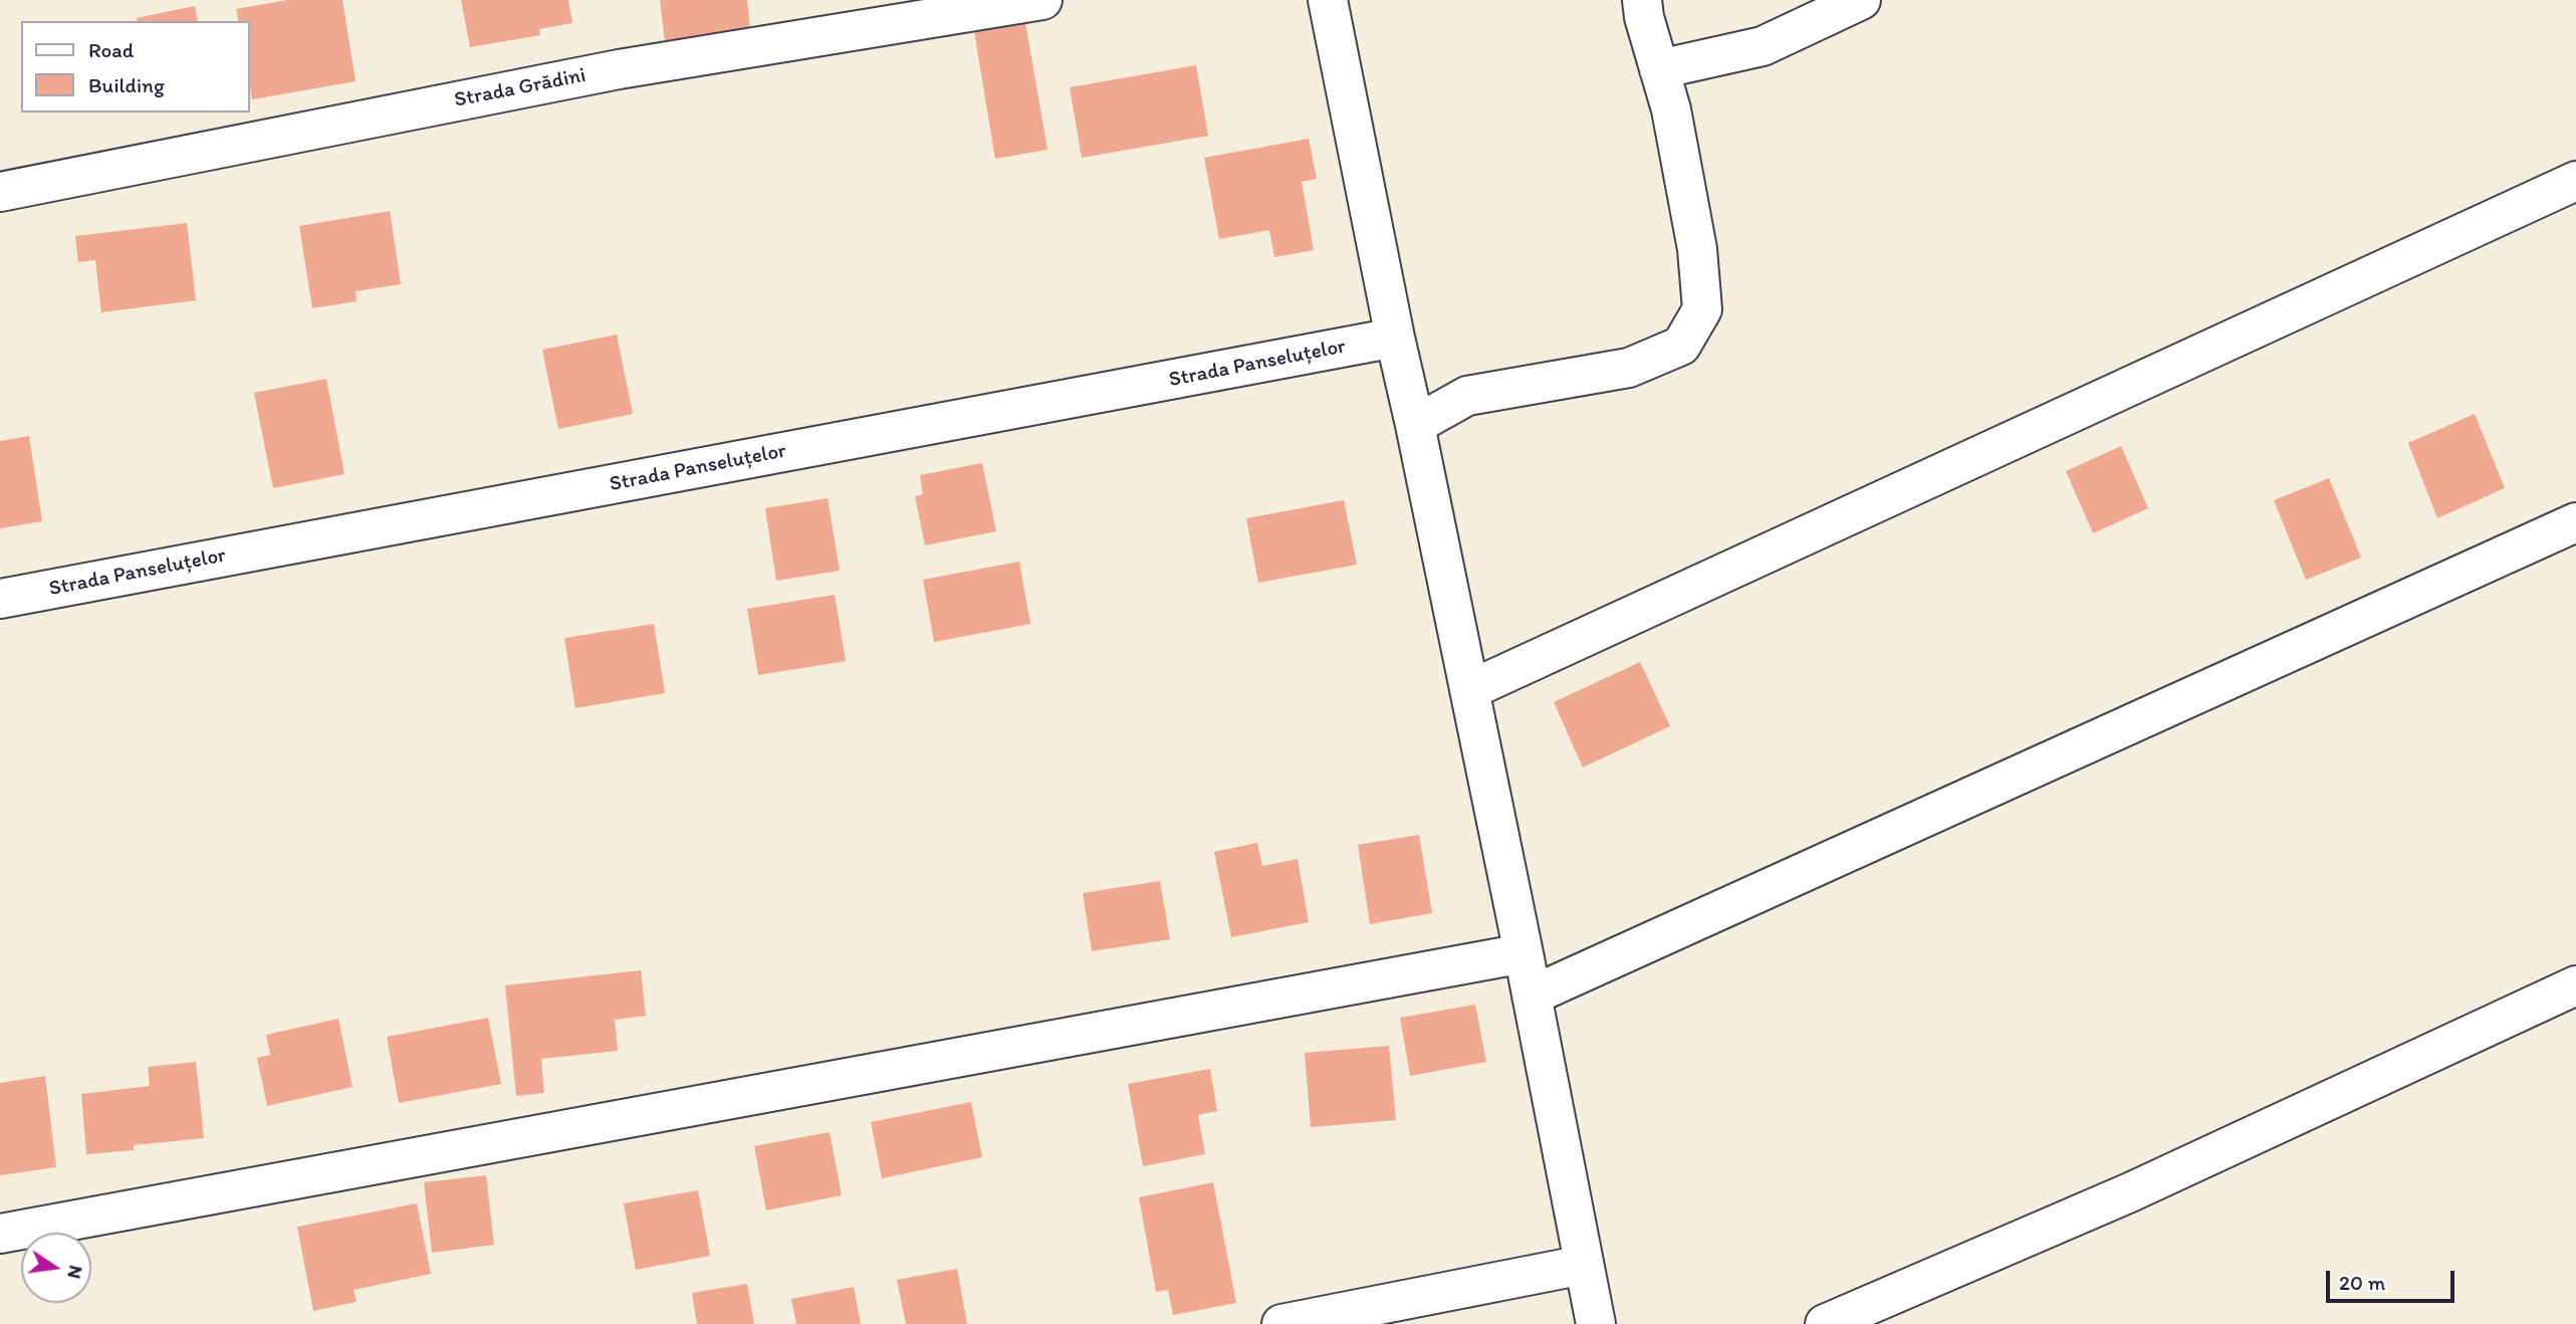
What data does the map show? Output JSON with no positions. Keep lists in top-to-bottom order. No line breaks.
{"streets":{"street":["Strada Grădini","Strada Panseluțelor"]},"legend":["Road","Building"],"scale_bar":"20 m","north":"right"}
